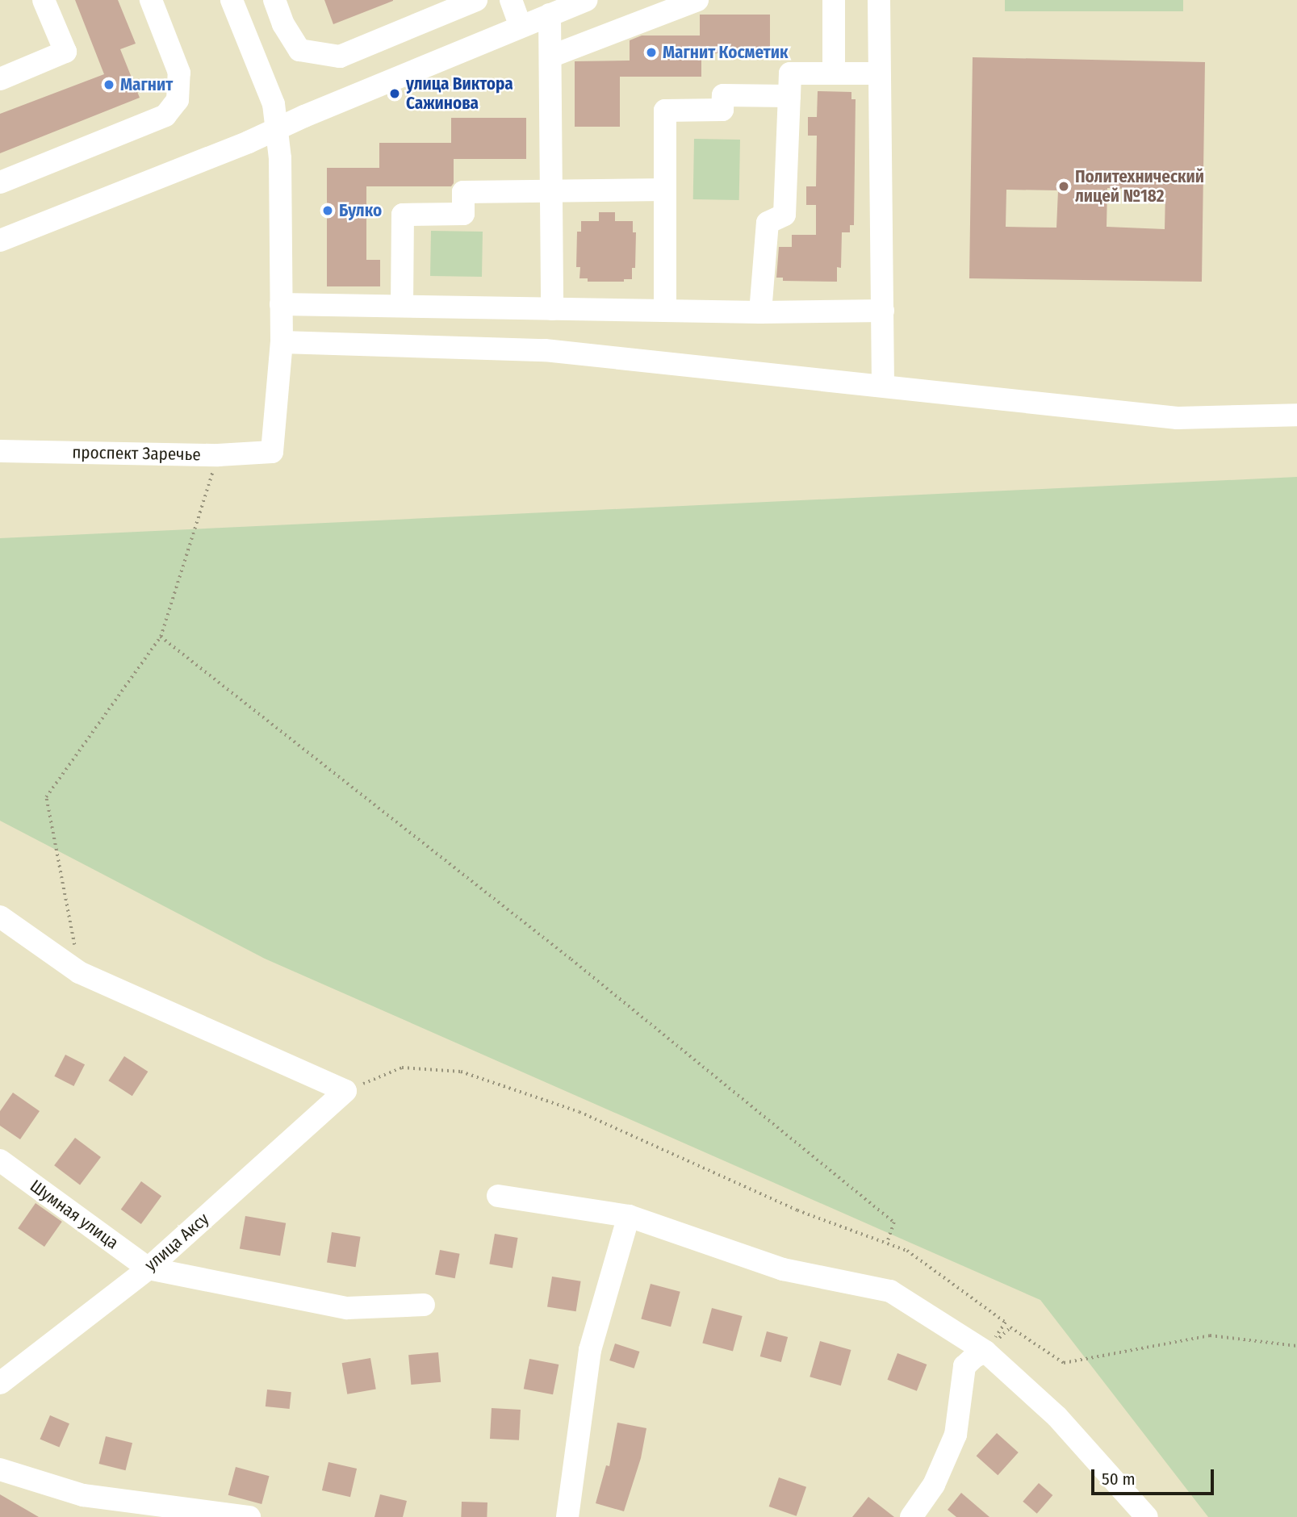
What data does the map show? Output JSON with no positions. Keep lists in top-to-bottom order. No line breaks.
{"streets":{"street":["проспект Заречье","Шумная улица","улица Аксу"]},"crossings":[["Шумная улица","улица Аксу"]],"places":["Магнит Косметик","Магнит","улица Виктора Сажинова","Политехнический лицей №182","Булко"],"scale_bar":"50 m"}
